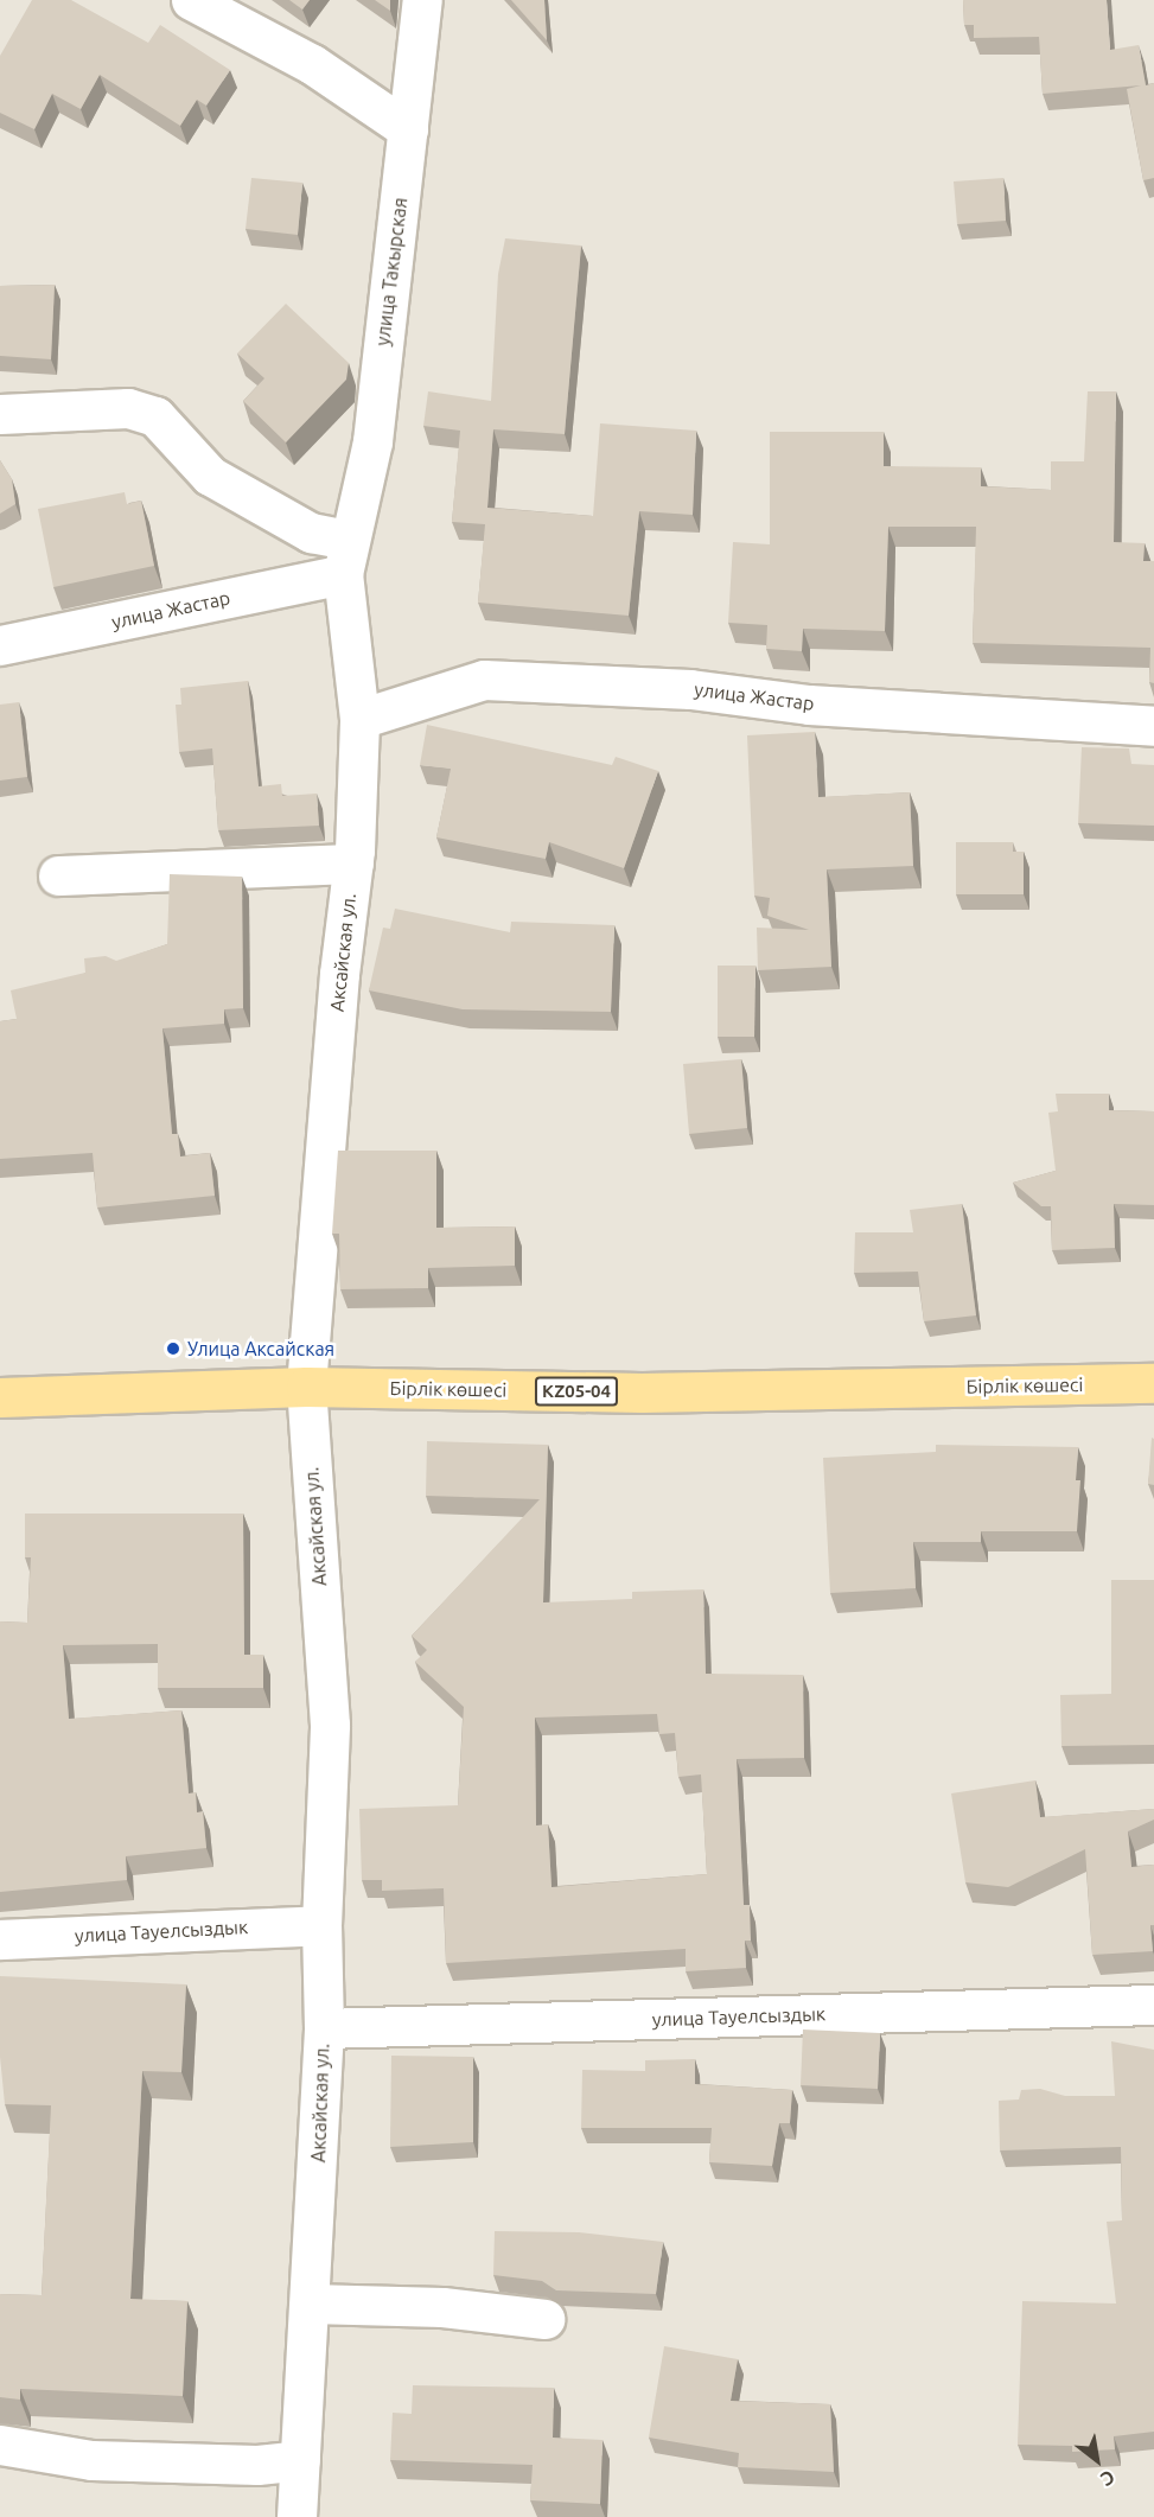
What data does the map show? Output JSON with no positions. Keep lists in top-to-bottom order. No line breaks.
{"streets":{"main road":["Бірлік көшесі","KZ05-04"],"street":["улица Такырская","улица Жастар","Аксайская ул.","улица Тауелсыздык"]},"crossings":[["улица Такырская","улица Жастар"],["улица Такырская","Аксайская ул."],["улица Жастар","Аксайская ул."],["Аксайская ул.","Бірлік көшесі"],["Аксайская ул.","улица Тауелсыздык"]],"places":["Улица Аксайская"],"north":"bottom right"}
